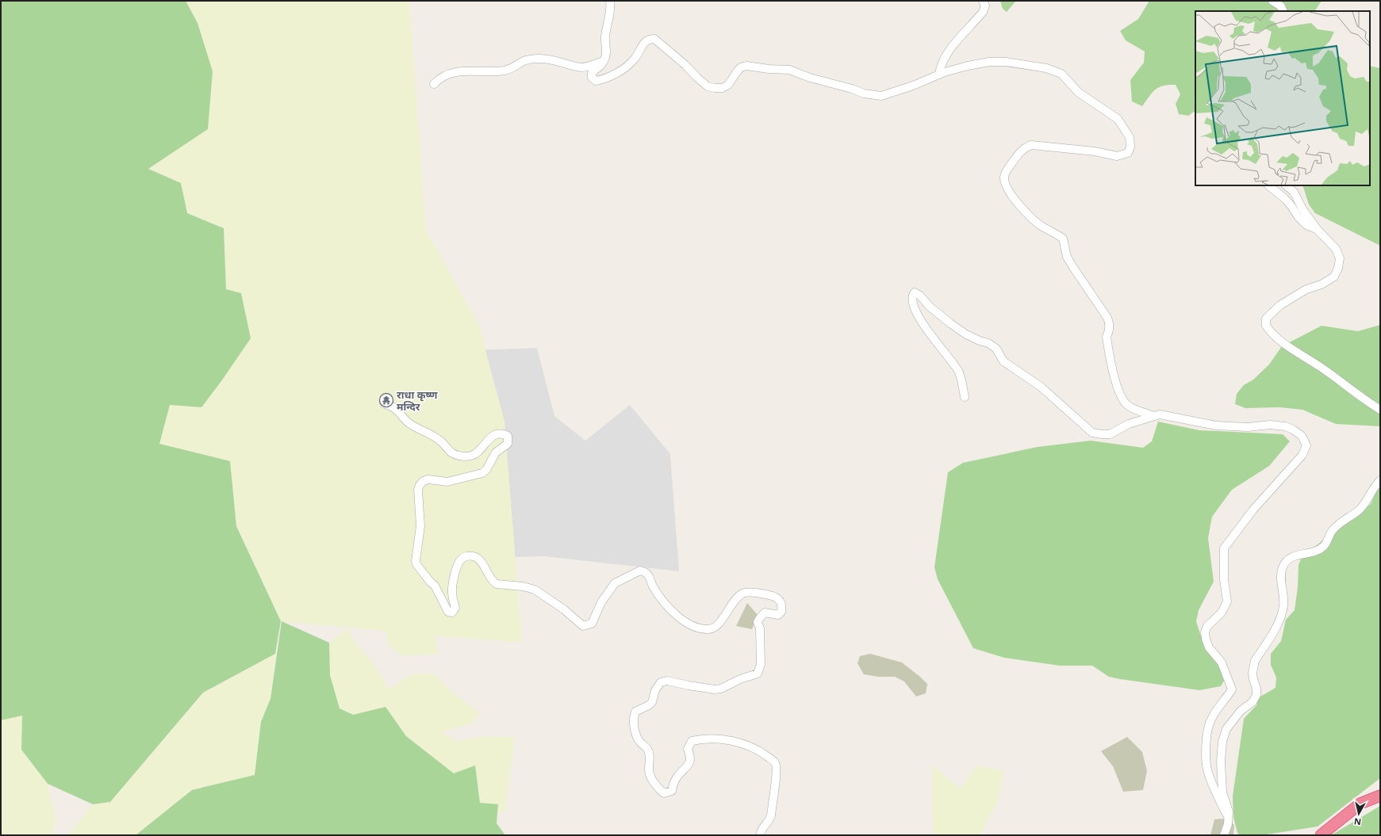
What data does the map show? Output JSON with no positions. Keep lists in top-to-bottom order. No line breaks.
{"places":{"temple":["राधा कृष्ण मन्दिर"]},"north":"bottom"}
